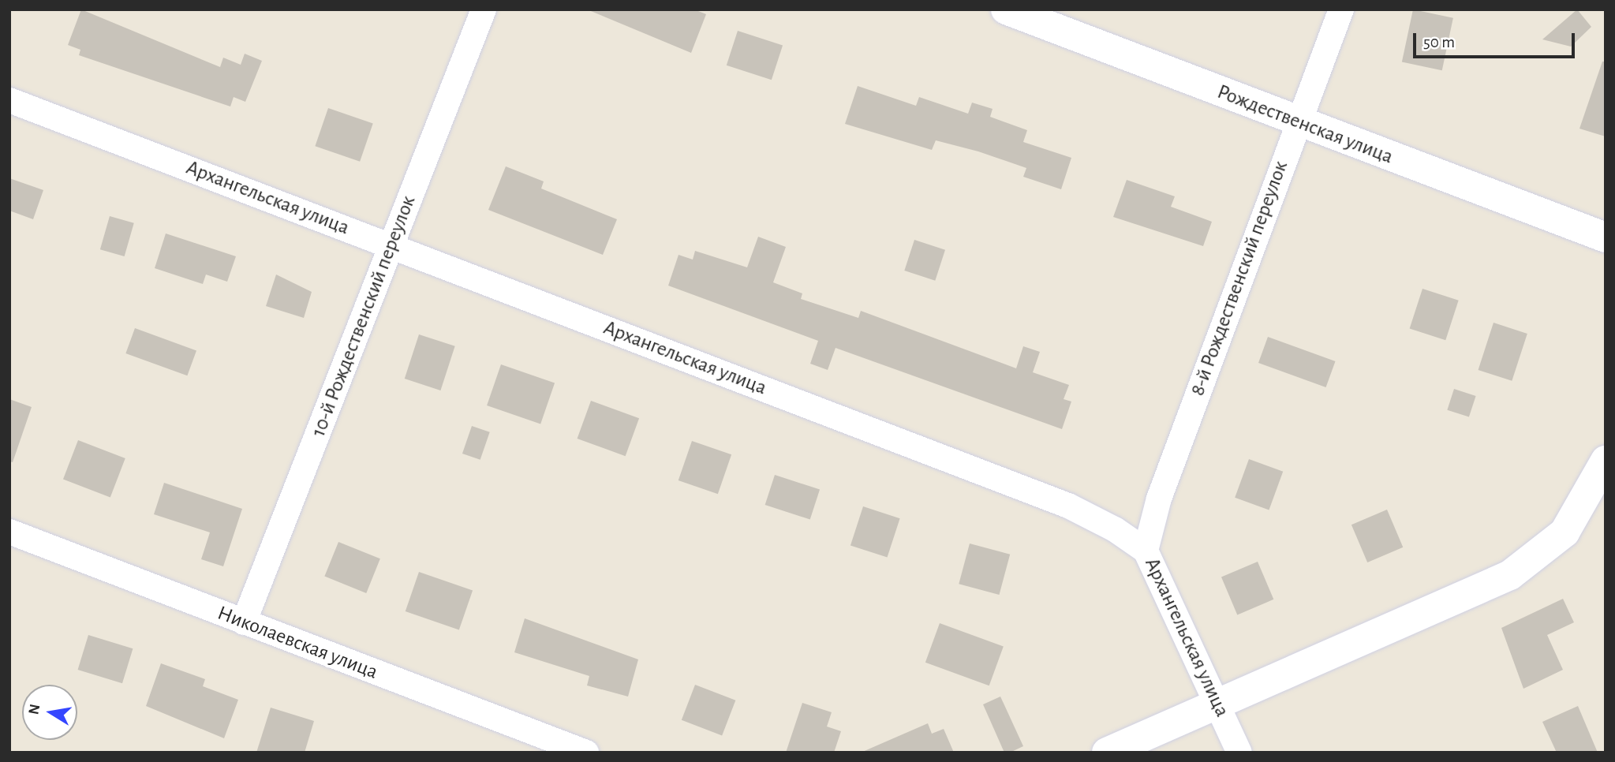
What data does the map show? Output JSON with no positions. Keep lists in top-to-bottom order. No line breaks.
{"streets":{"street":["Рождественская улица","Архангельская улица","8-й Рождественский переулок","10-й Рождественский переулок","Николаевская улица"]},"crossings":[["Рождественская улица","8-й Рождественский переулок"],["Архангельская улица","8-й Рождественский переулок"],["Архангельская улица","10-й Рождественский переулок"],["10-й Рождественский переулок","Николаевская улица"]],"scale_bar":"50 m","north":"left"}
